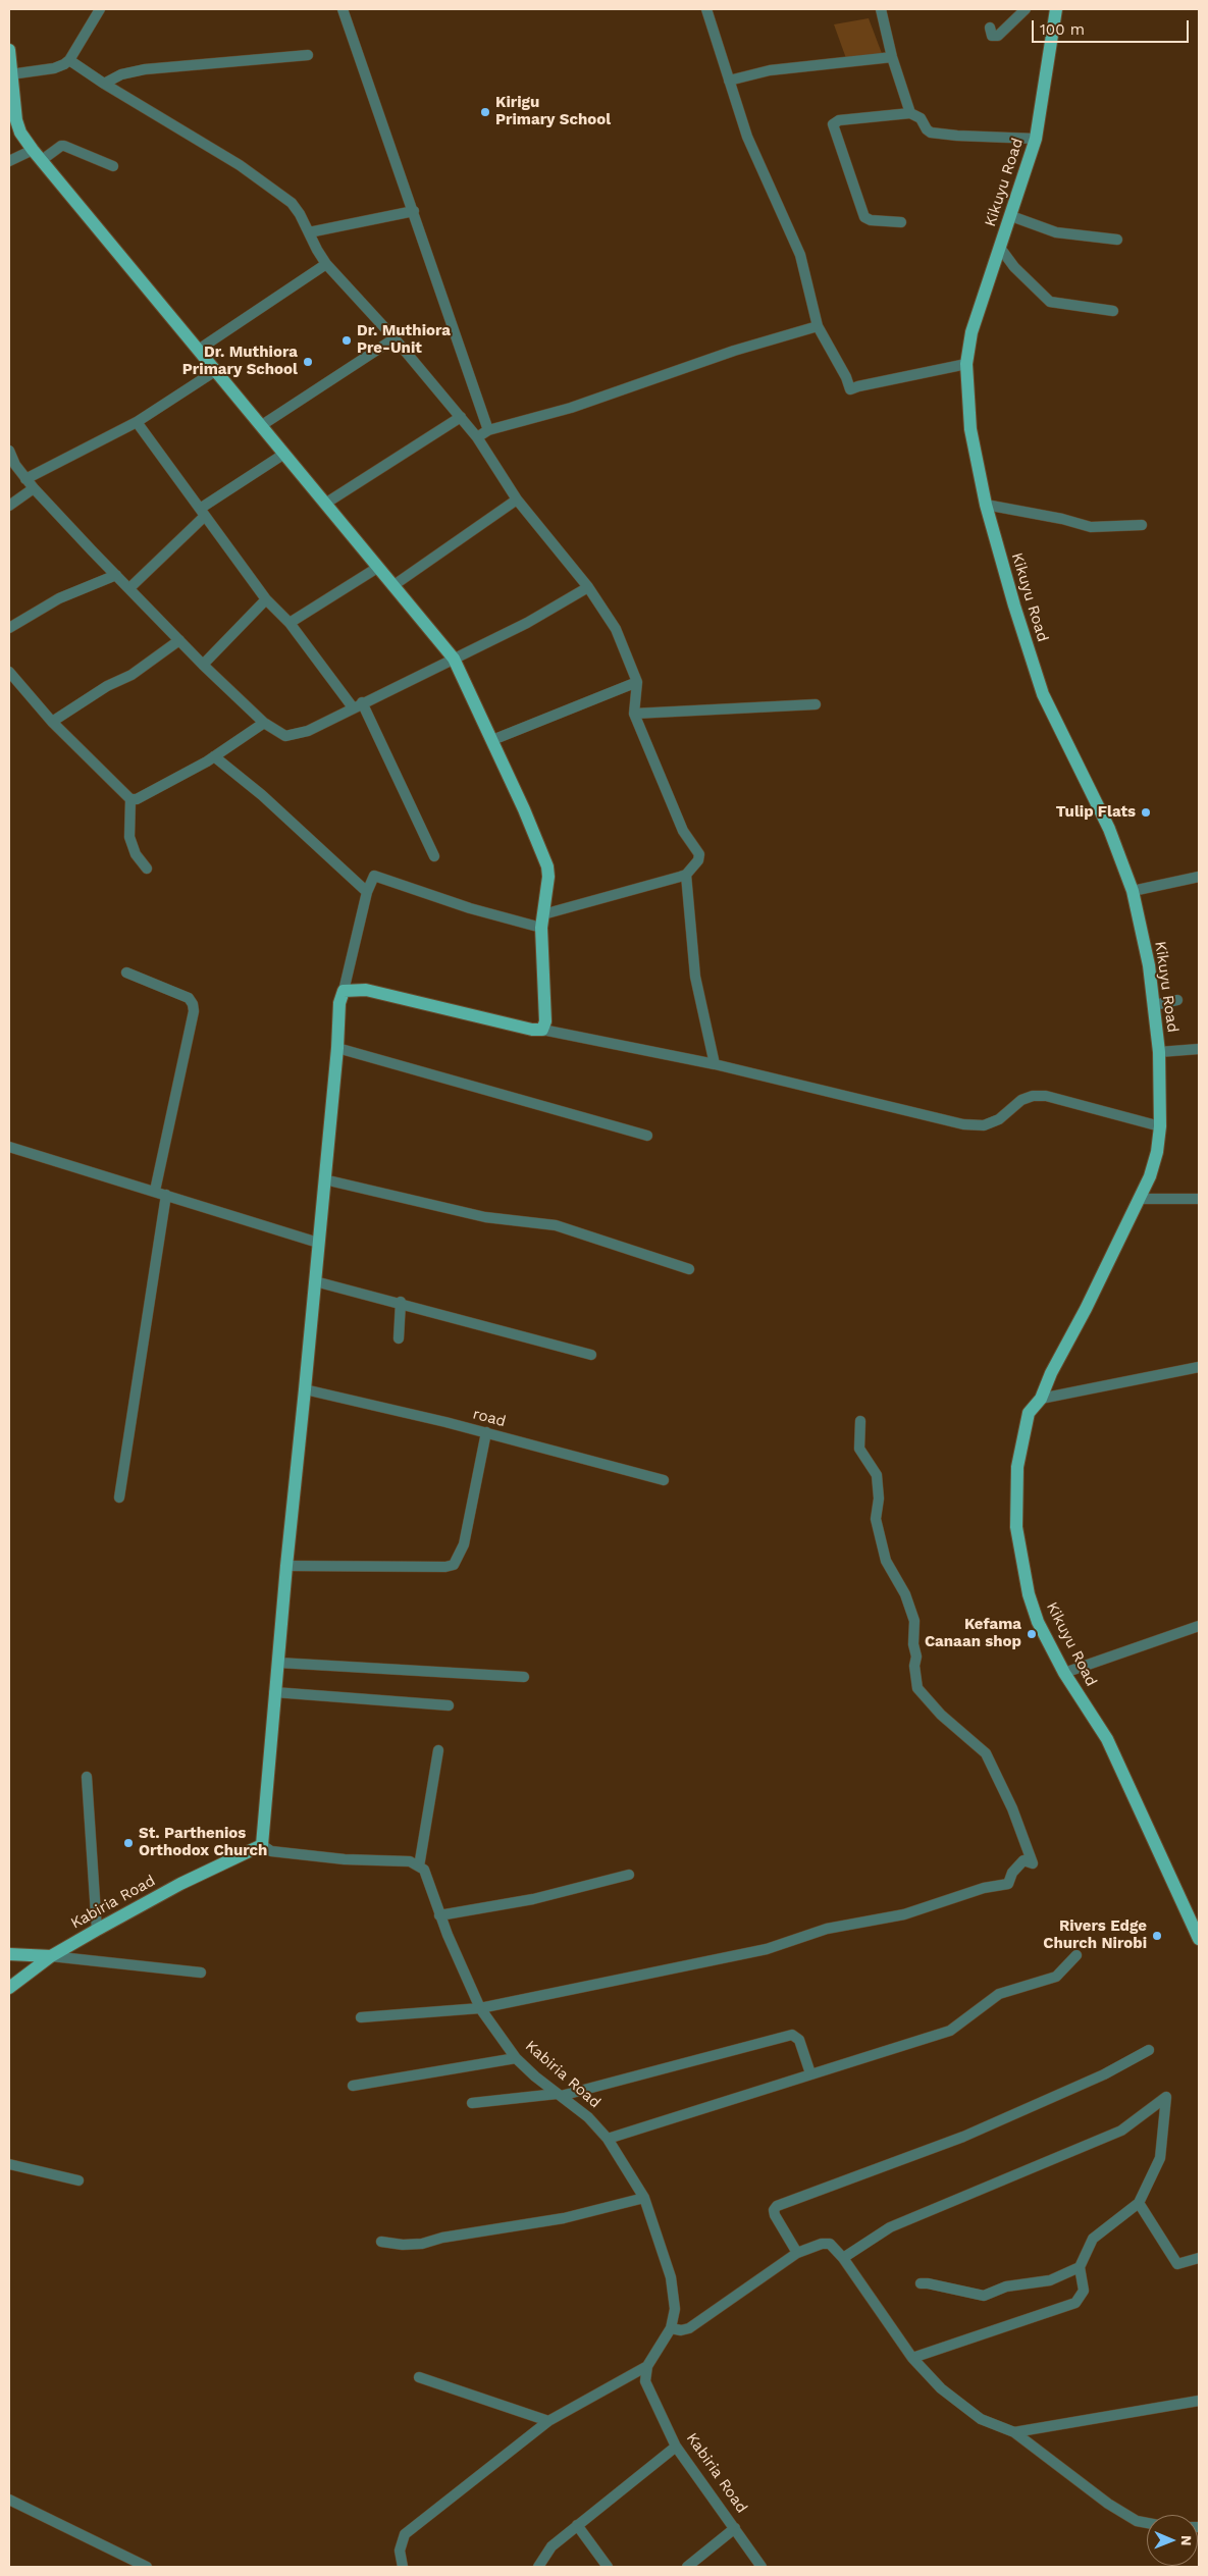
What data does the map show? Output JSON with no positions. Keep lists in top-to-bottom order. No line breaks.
{"streets":{"main road":["Kikuyu Road","Kabiria Road"],"street":["road"]},"places":["Kirigu Primary School","Dr. Muthiora Pre-Unit","Dr. Muthiora Primary School","Tulip Flats","Kefama Canaan shop","St. Parthenios Orthodox Church","Rivers Edge Church Nirobi"],"scale_bar":"100 m","north":"right"}
